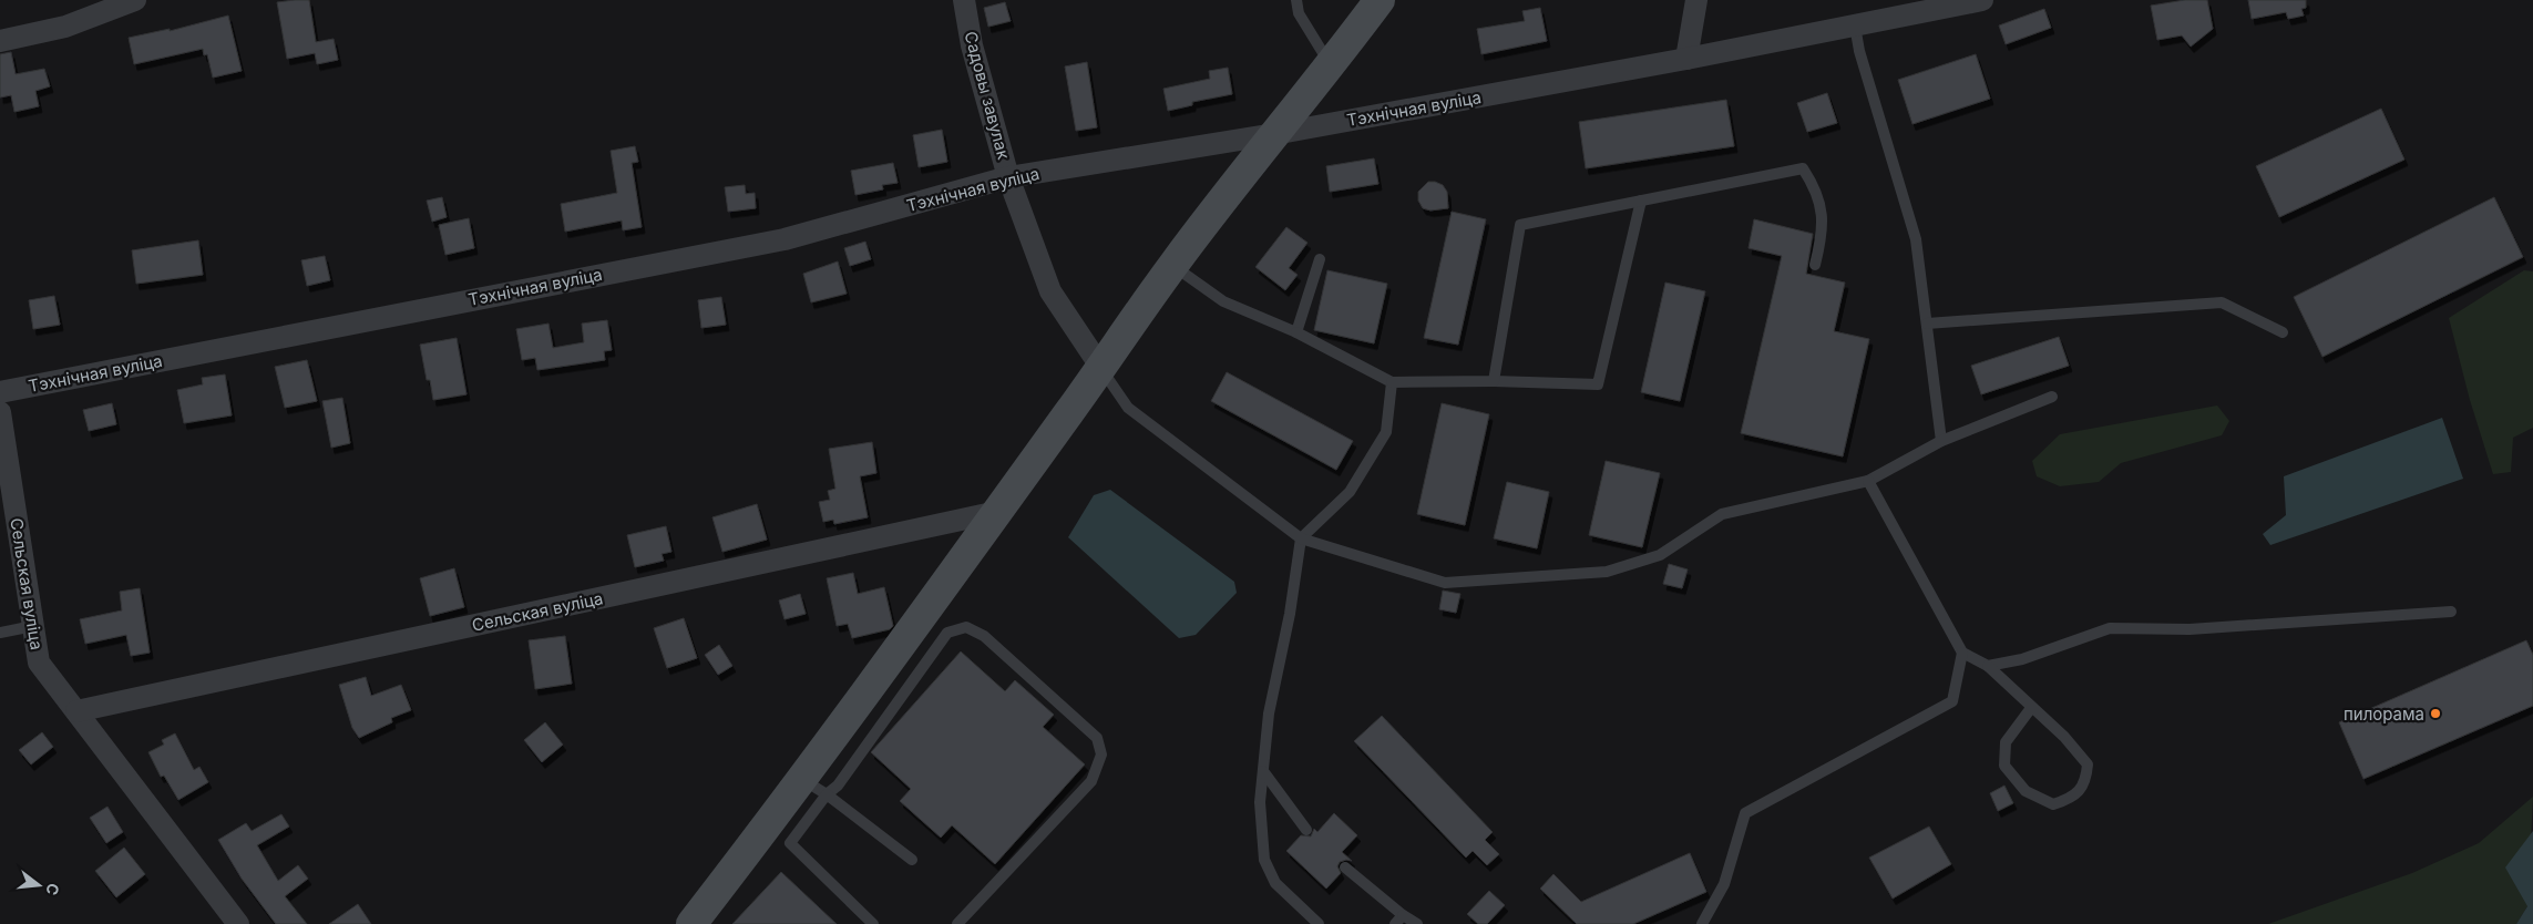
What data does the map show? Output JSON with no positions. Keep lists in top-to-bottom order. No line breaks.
{"streets":{"street":["Садовы завулак","Тэхнічная вуліца","Сельская вуліца"]},"crossings":[["Садовы завулак","Тэхнічная вуліца"]],"places":["пилорама"],"north":"right"}
